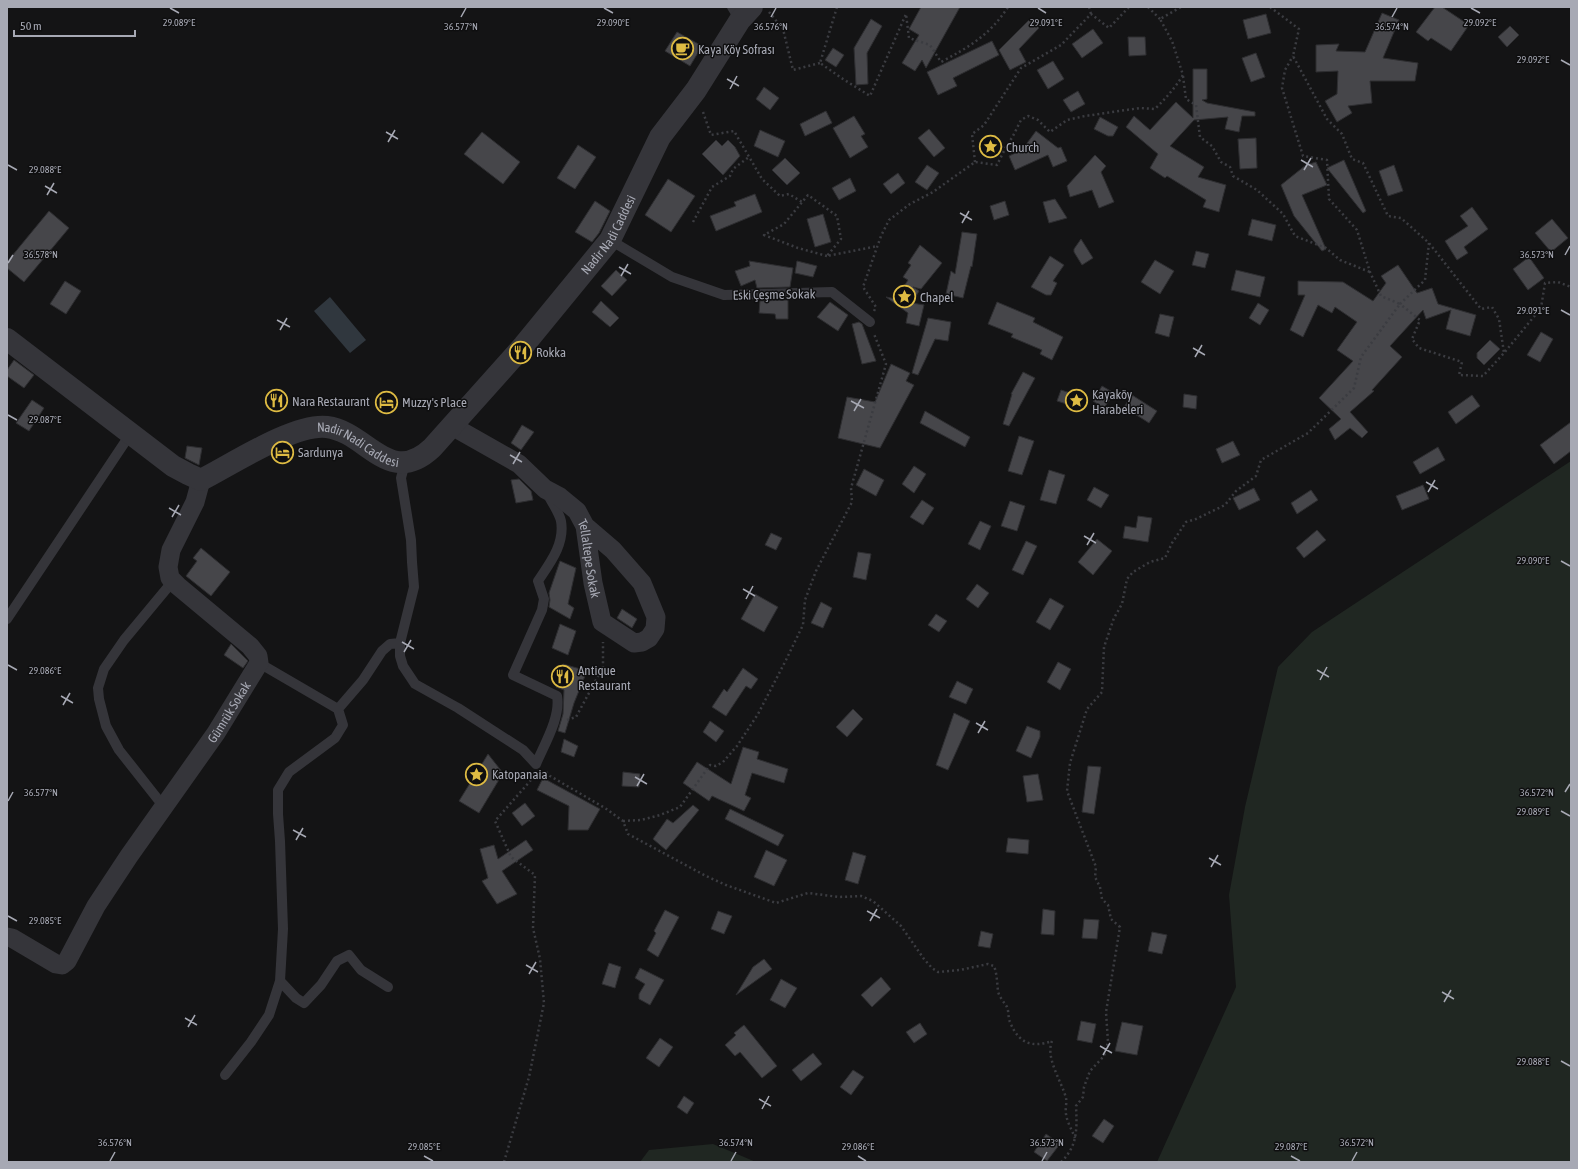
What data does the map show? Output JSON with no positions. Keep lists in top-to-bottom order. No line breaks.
{"streets":{"street":["Nadir Nadi Caddesi","Tellaltepe Sokak","Gümrük Sokak"],"lane":["Eski Çeşme Sokak"]},"crossings":[["Nadir Nadi Caddesi","Eski Çeşme Sokak"],["Nadir Nadi Caddesi","Tellaltepe Sokak"]],"places":{"cafe":["Kaya Köy Sofrası"],"place":["Church","Chapel","Kayaköy Harabeleri","Katopanaia"],"restaurant":["Rokka","Nara Restaurant","Antique Restaurant"],"hotel":["Muzzy's Place","Sardunya"]},"scale_bar":"50 m","coordinates":["29.092°E","29.089°E","29.090°E","29.091°E","36.576°N","36.574°N","36.577°N","29.088°E","36.578°N","36.573°N","29.087°E","29.086°E","36.572°N","29.085°E"]}
